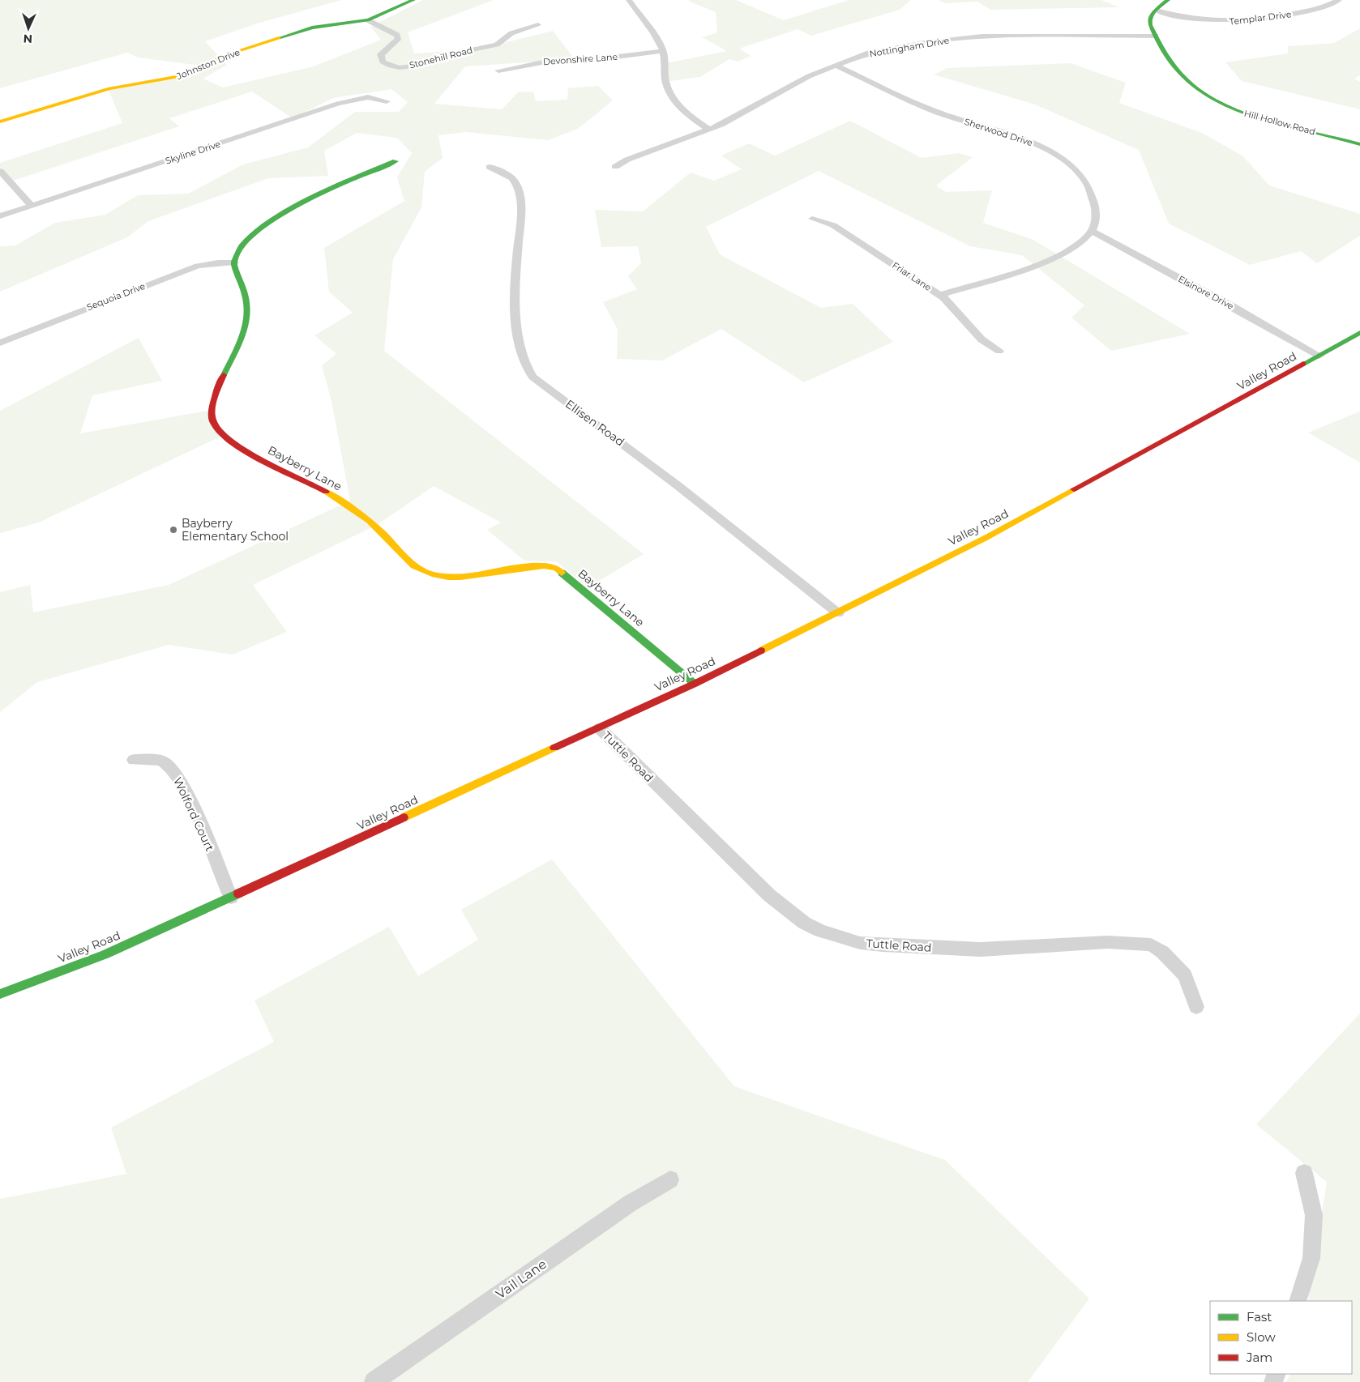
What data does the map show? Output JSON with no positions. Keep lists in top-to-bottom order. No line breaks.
{"streets":{"street":["Templar Drive","Nottingham Drive","Stonehill Road","Devonshire Lane","Johnston Drive","Hill Hollow Road","Sherwood Drive","Skyline Drive","Friar Lane","Elsinore Drive","Sequoia Drive","Valley Road","Ellisen Road","Bayberry Lane","Tuttle Road","Wolford Court","Vail Lane"]},"crossings":[["Templar Drive","Hill Hollow Road"],["Nottingham Drive","Hill Hollow Road"],["Nottingham Drive","Sherwood Drive"],["Stonehill Road","Johnston Drive"],["Sherwood Drive","Elsinore Drive"],["Elsinore Drive","Valley Road"],["Sequoia Drive","Bayberry Lane"],["Valley Road","Ellisen Road"],["Valley Road","Bayberry Lane"],["Valley Road","Tuttle Road"],["Valley Road","Wolford Court"]],"places":["Bayberry Elementary School"],"legend":["Fast","Slow","Jam"],"north":"bottom"}
